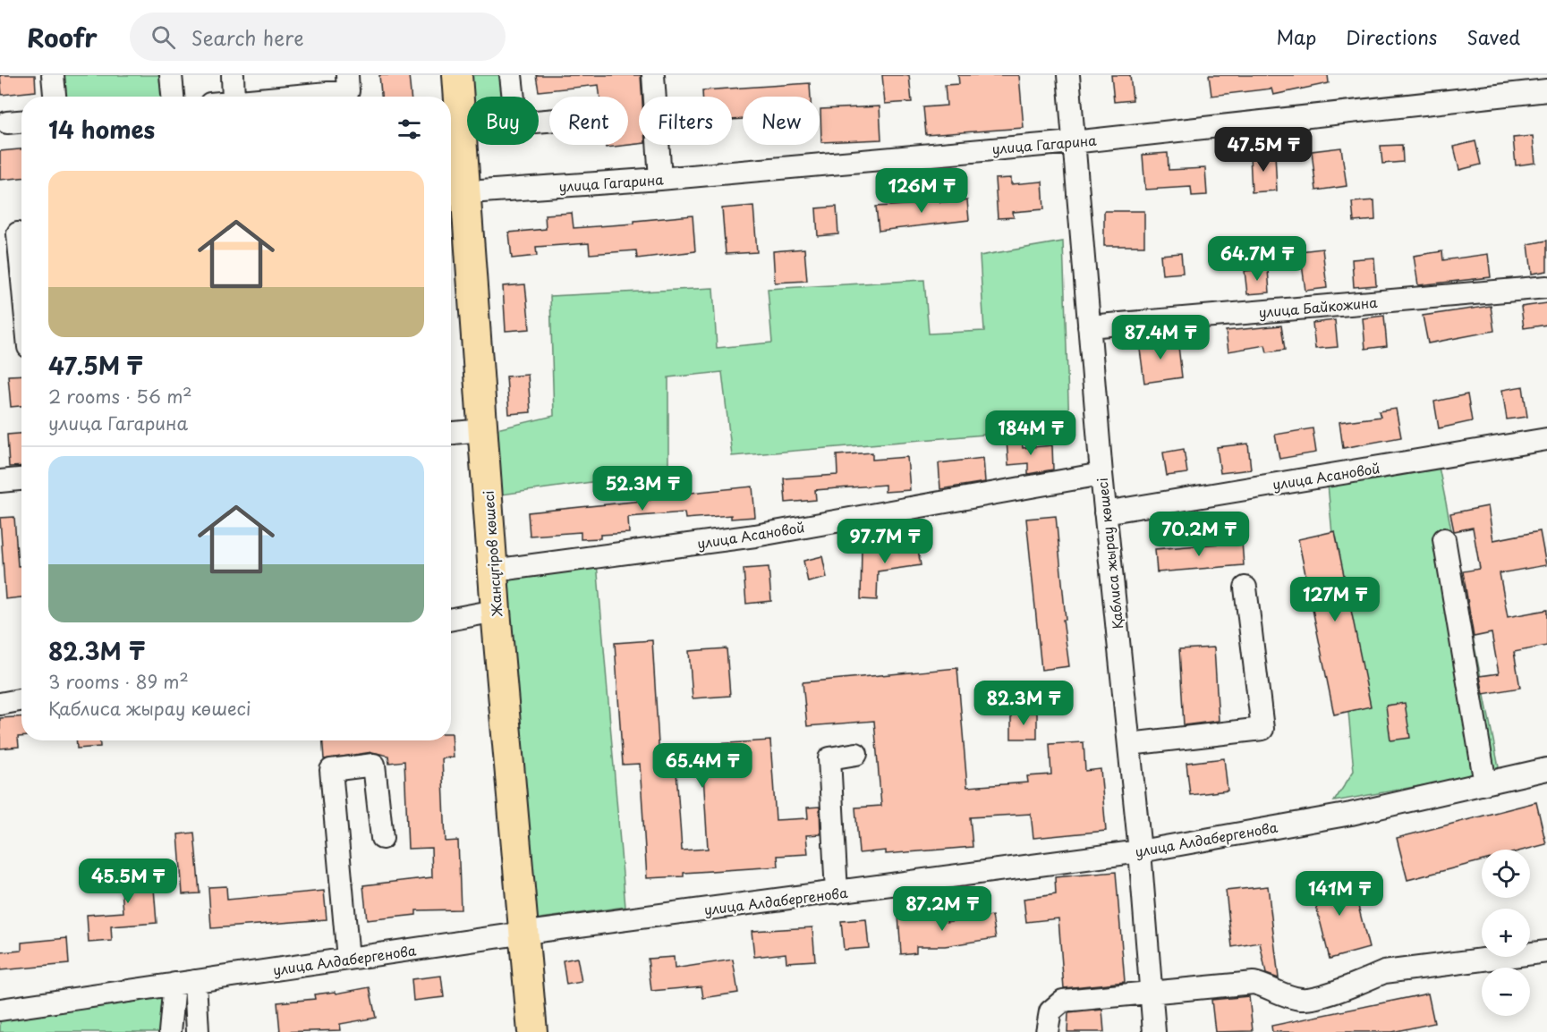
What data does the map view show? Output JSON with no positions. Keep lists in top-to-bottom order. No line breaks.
{"streets":{"main road":["Жансүгіров көшесі"],"street":["улица Гагарина","улица Байкожина","улица Асановой","Қаблиса жырау көшесі","улица Алдабергенова"]},"crossings":[["улица Гагарина","Жансүгіров көшесі"],["улица Гагарина","Қаблиса жырау көшесі"],["улица Байкожина","Қаблиса жырау көшесі"],["улица Асановой","Жансүгіров көшесі"],["улица Асановой","Қаблиса жырау көшесі"],["Жансүгіров көшесі","улица Алдабергенова"],["Қаблиса жырау көшесі","улица Алдабергенова"]],"page":{"header":"Roofr","search":"Search here","nav":["Map","Directions","Saved"],"chip":["Buy","Rent","Filters","New"],"heading":"14 homes","price":["47.5M ₸","126M ₸","64.7M ₸","87.4M ₸","184M ₸","52.3M ₸","70.2M ₸","97.7M ₸","127M ₸","82.3M ₸","65.4M ₸","45.5M ₸","141M ₸","87.2M ₸"],"list":[{"name":"47.5M ₸","note":"2 rooms · 56 m² · улица Гагарина"},{"name":"82.3M ₸","note":"3 rooms · 89 m² · Қаблиса жырау көшесі"}],"map_buttons":["+","−"]}}
